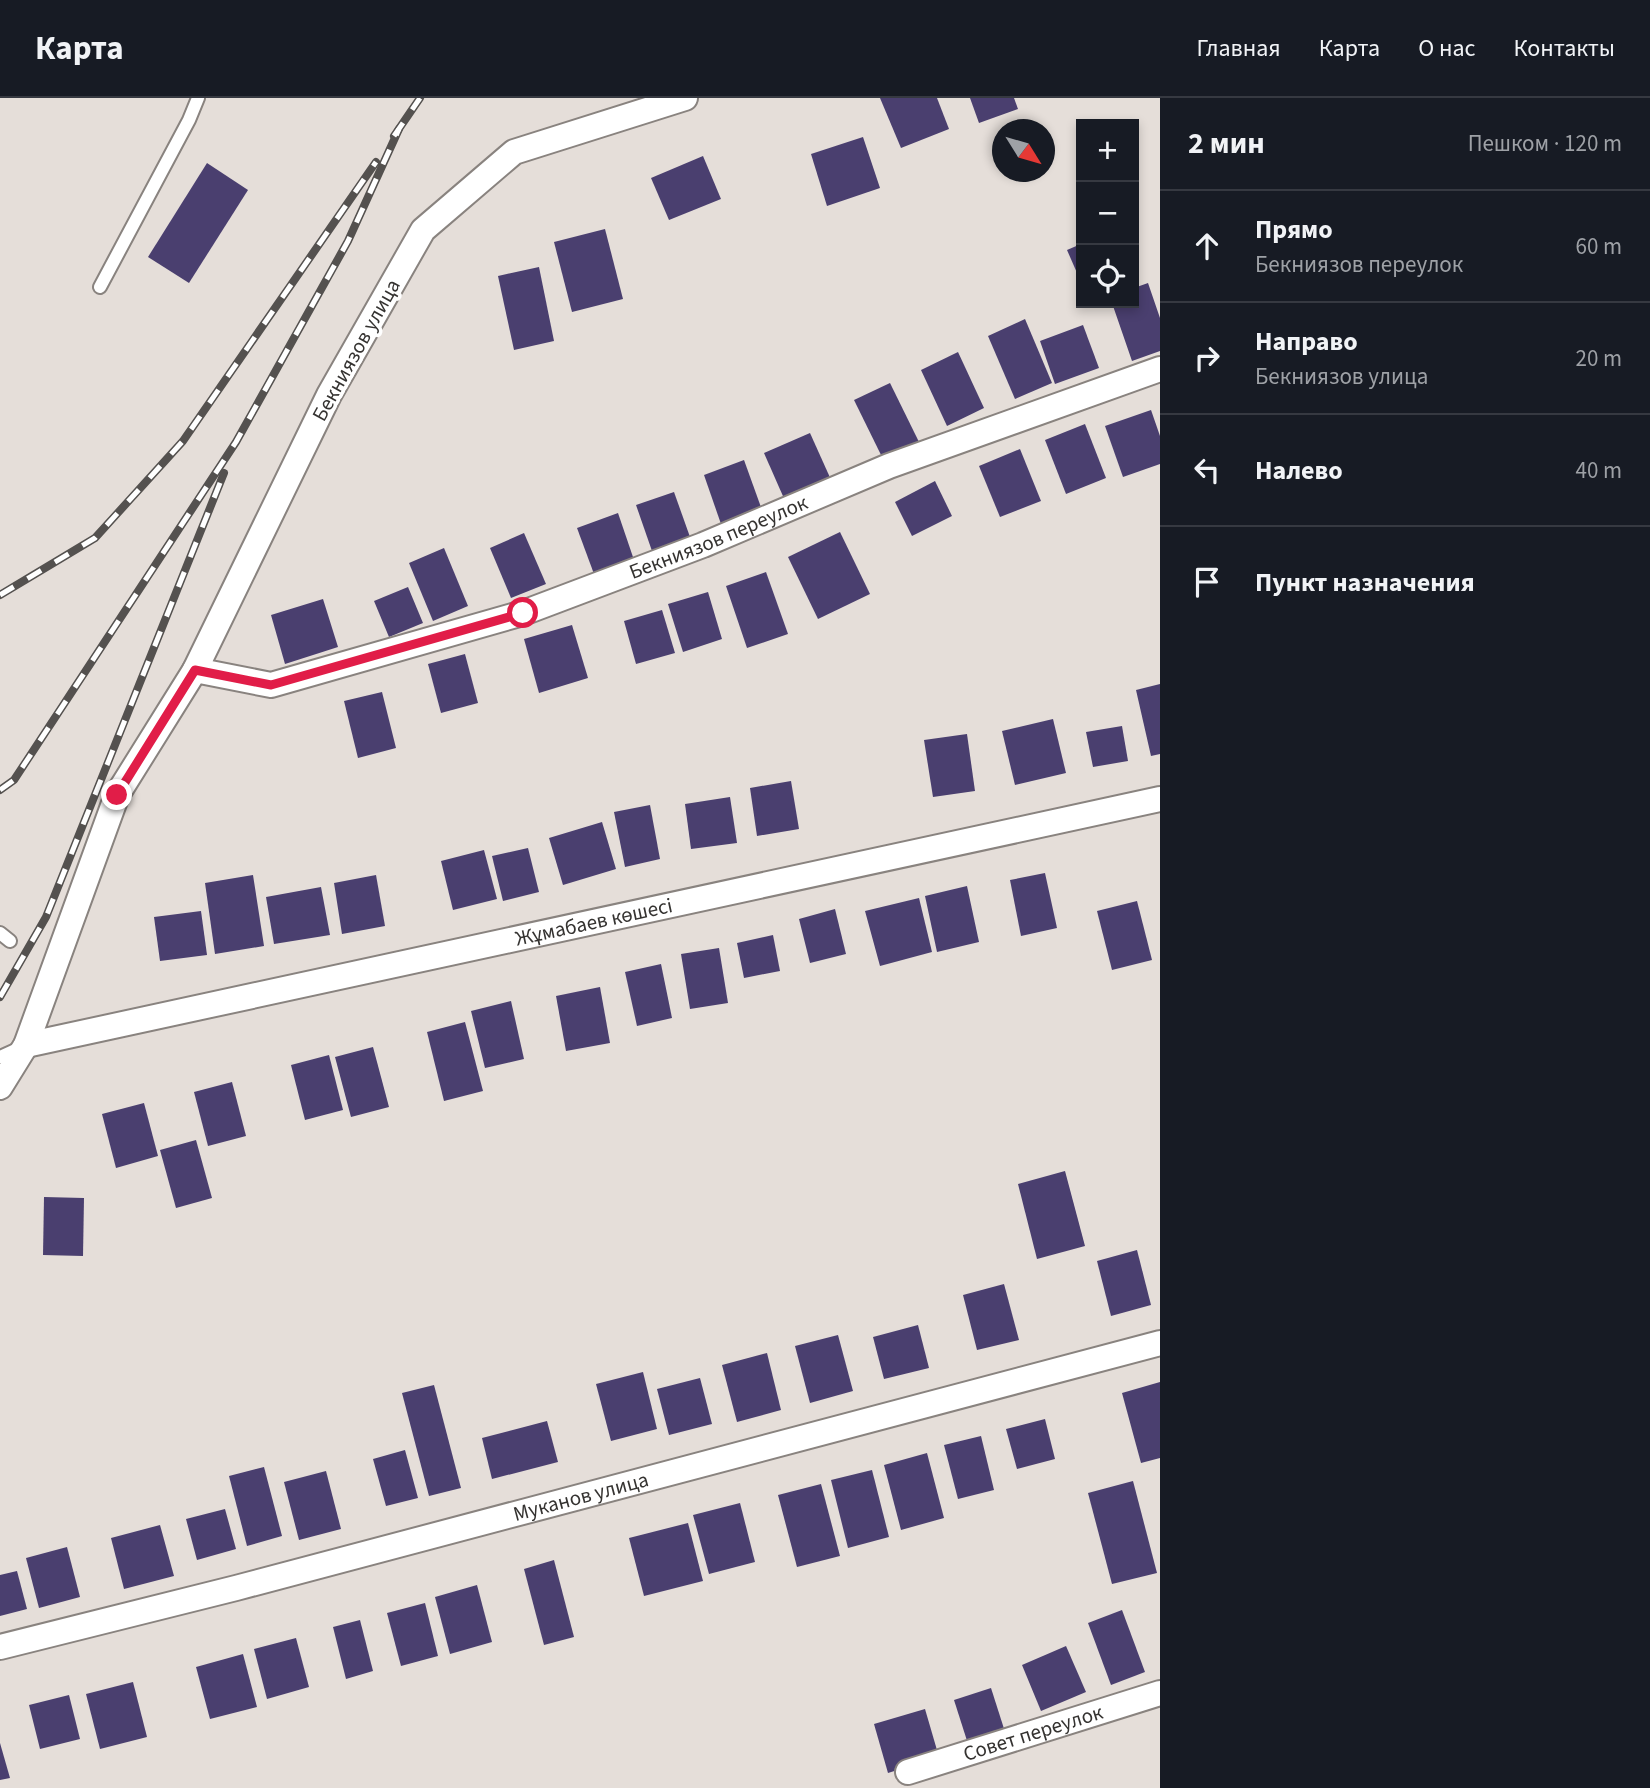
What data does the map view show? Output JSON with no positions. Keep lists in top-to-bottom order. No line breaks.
{"streets":{"street":["Бекниязов улица","Бекниязов переулок","Жұмабаев көшесі","Муканов улица","Совет переулок"]},"crossings":[["Бекниязов улица","Бекниязов переулок"],["Бекниязов улица","Жұмабаев көшесі"]],"north":"bottom right","page":{"header":"Карта","nav":["Главная","Карта","О нас","Контакты"],"heading":["2 мин","Пешком · 120 m"],"map_buttons":["+","−"],"list":[["Прямо","Бекниязов переулок","60 m"],["Направо","Бекниязов улица","20 m"],["Налево","40 m"],"Пункт назначения"]}}
